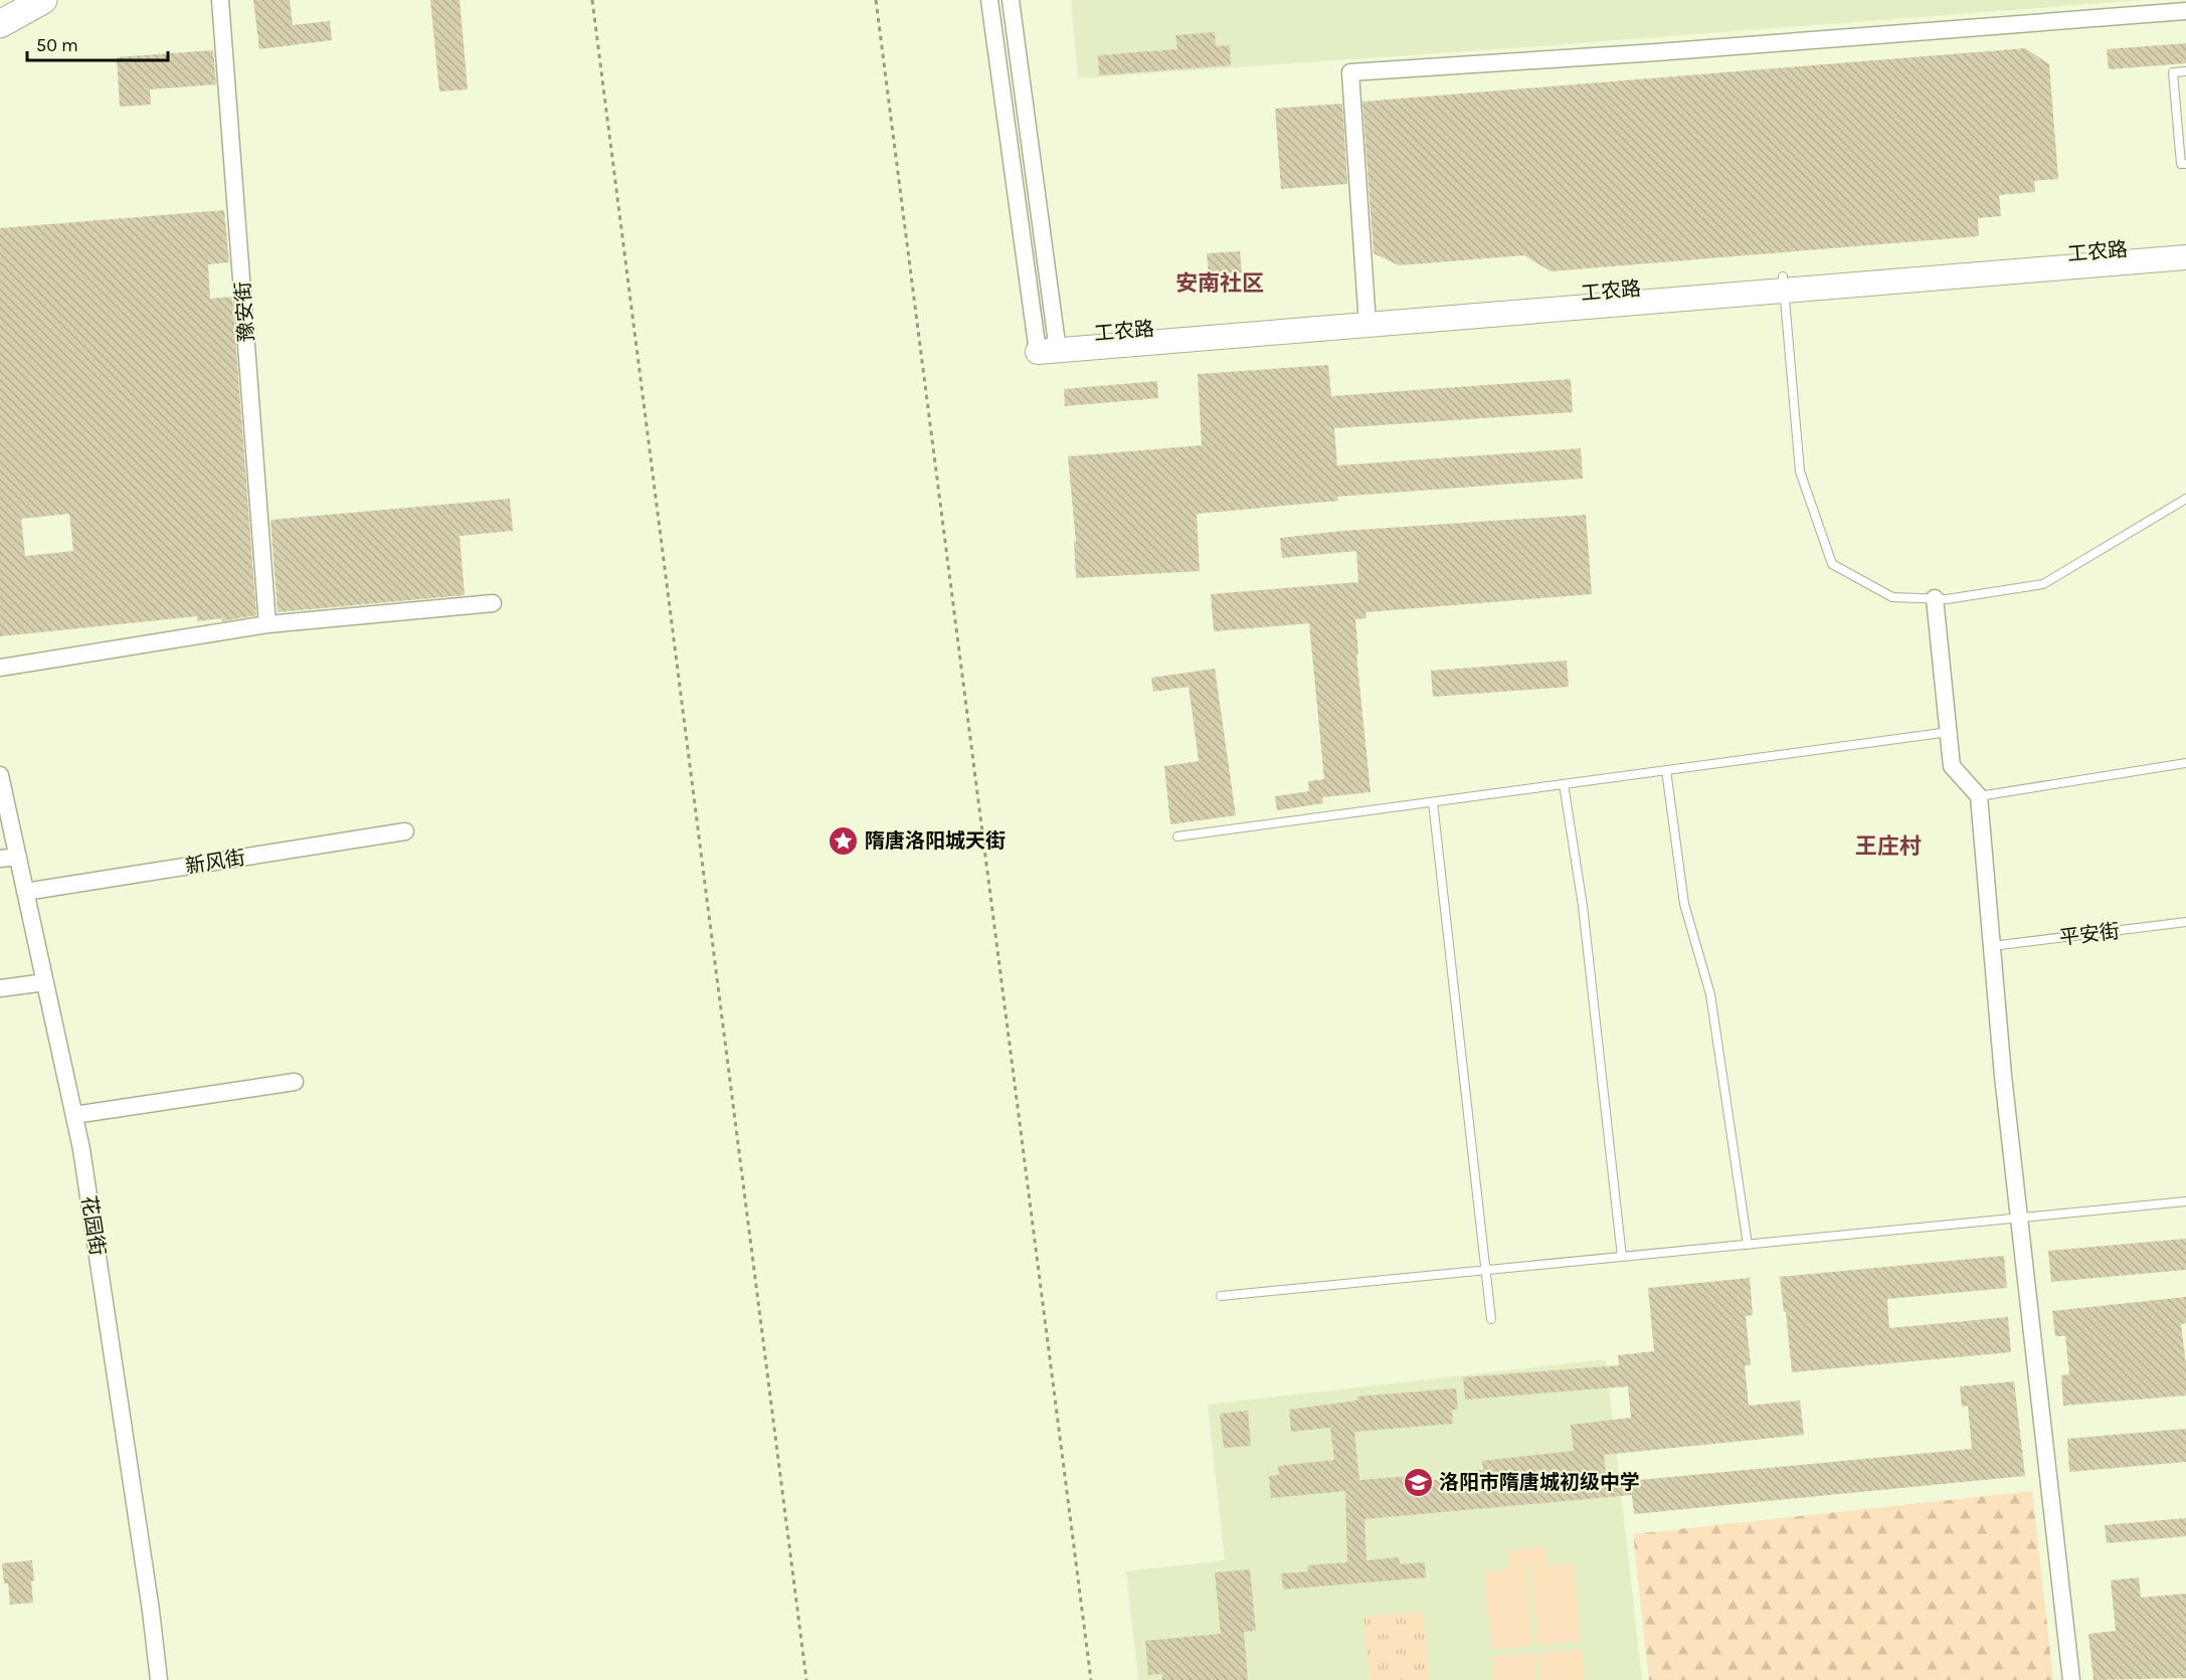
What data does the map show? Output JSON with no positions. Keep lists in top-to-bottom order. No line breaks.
{"streets":{"street":["工农路","豫安街","新风街","花园街"],"lane":["平安街"]},"crossings":[["新风街","花园街"]],"districts":["安南社区","王庄村"],"places":{"place":["隋唐洛阳城天街"],"school or university":["洛阳市隋唐城初级中学"]},"scale_bar":"50 m"}
